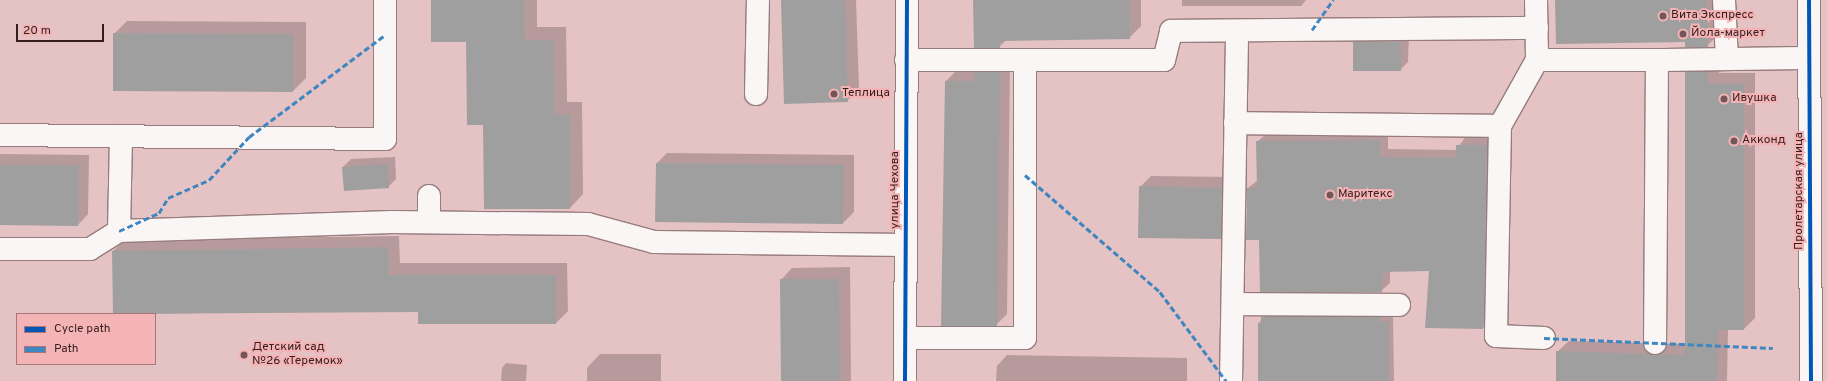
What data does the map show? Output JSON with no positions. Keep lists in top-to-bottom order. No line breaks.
{"streets":{"street":["улица Чехова","Пролетарская улица"]},"places":["Вита Экспресс","Йола-маркет","Теплица","Ивушка","Акконд","Маритекс","Детский сад №26 «Теремок»"],"legend":["Cycle path","Path"],"scale_bar":"20 m"}
